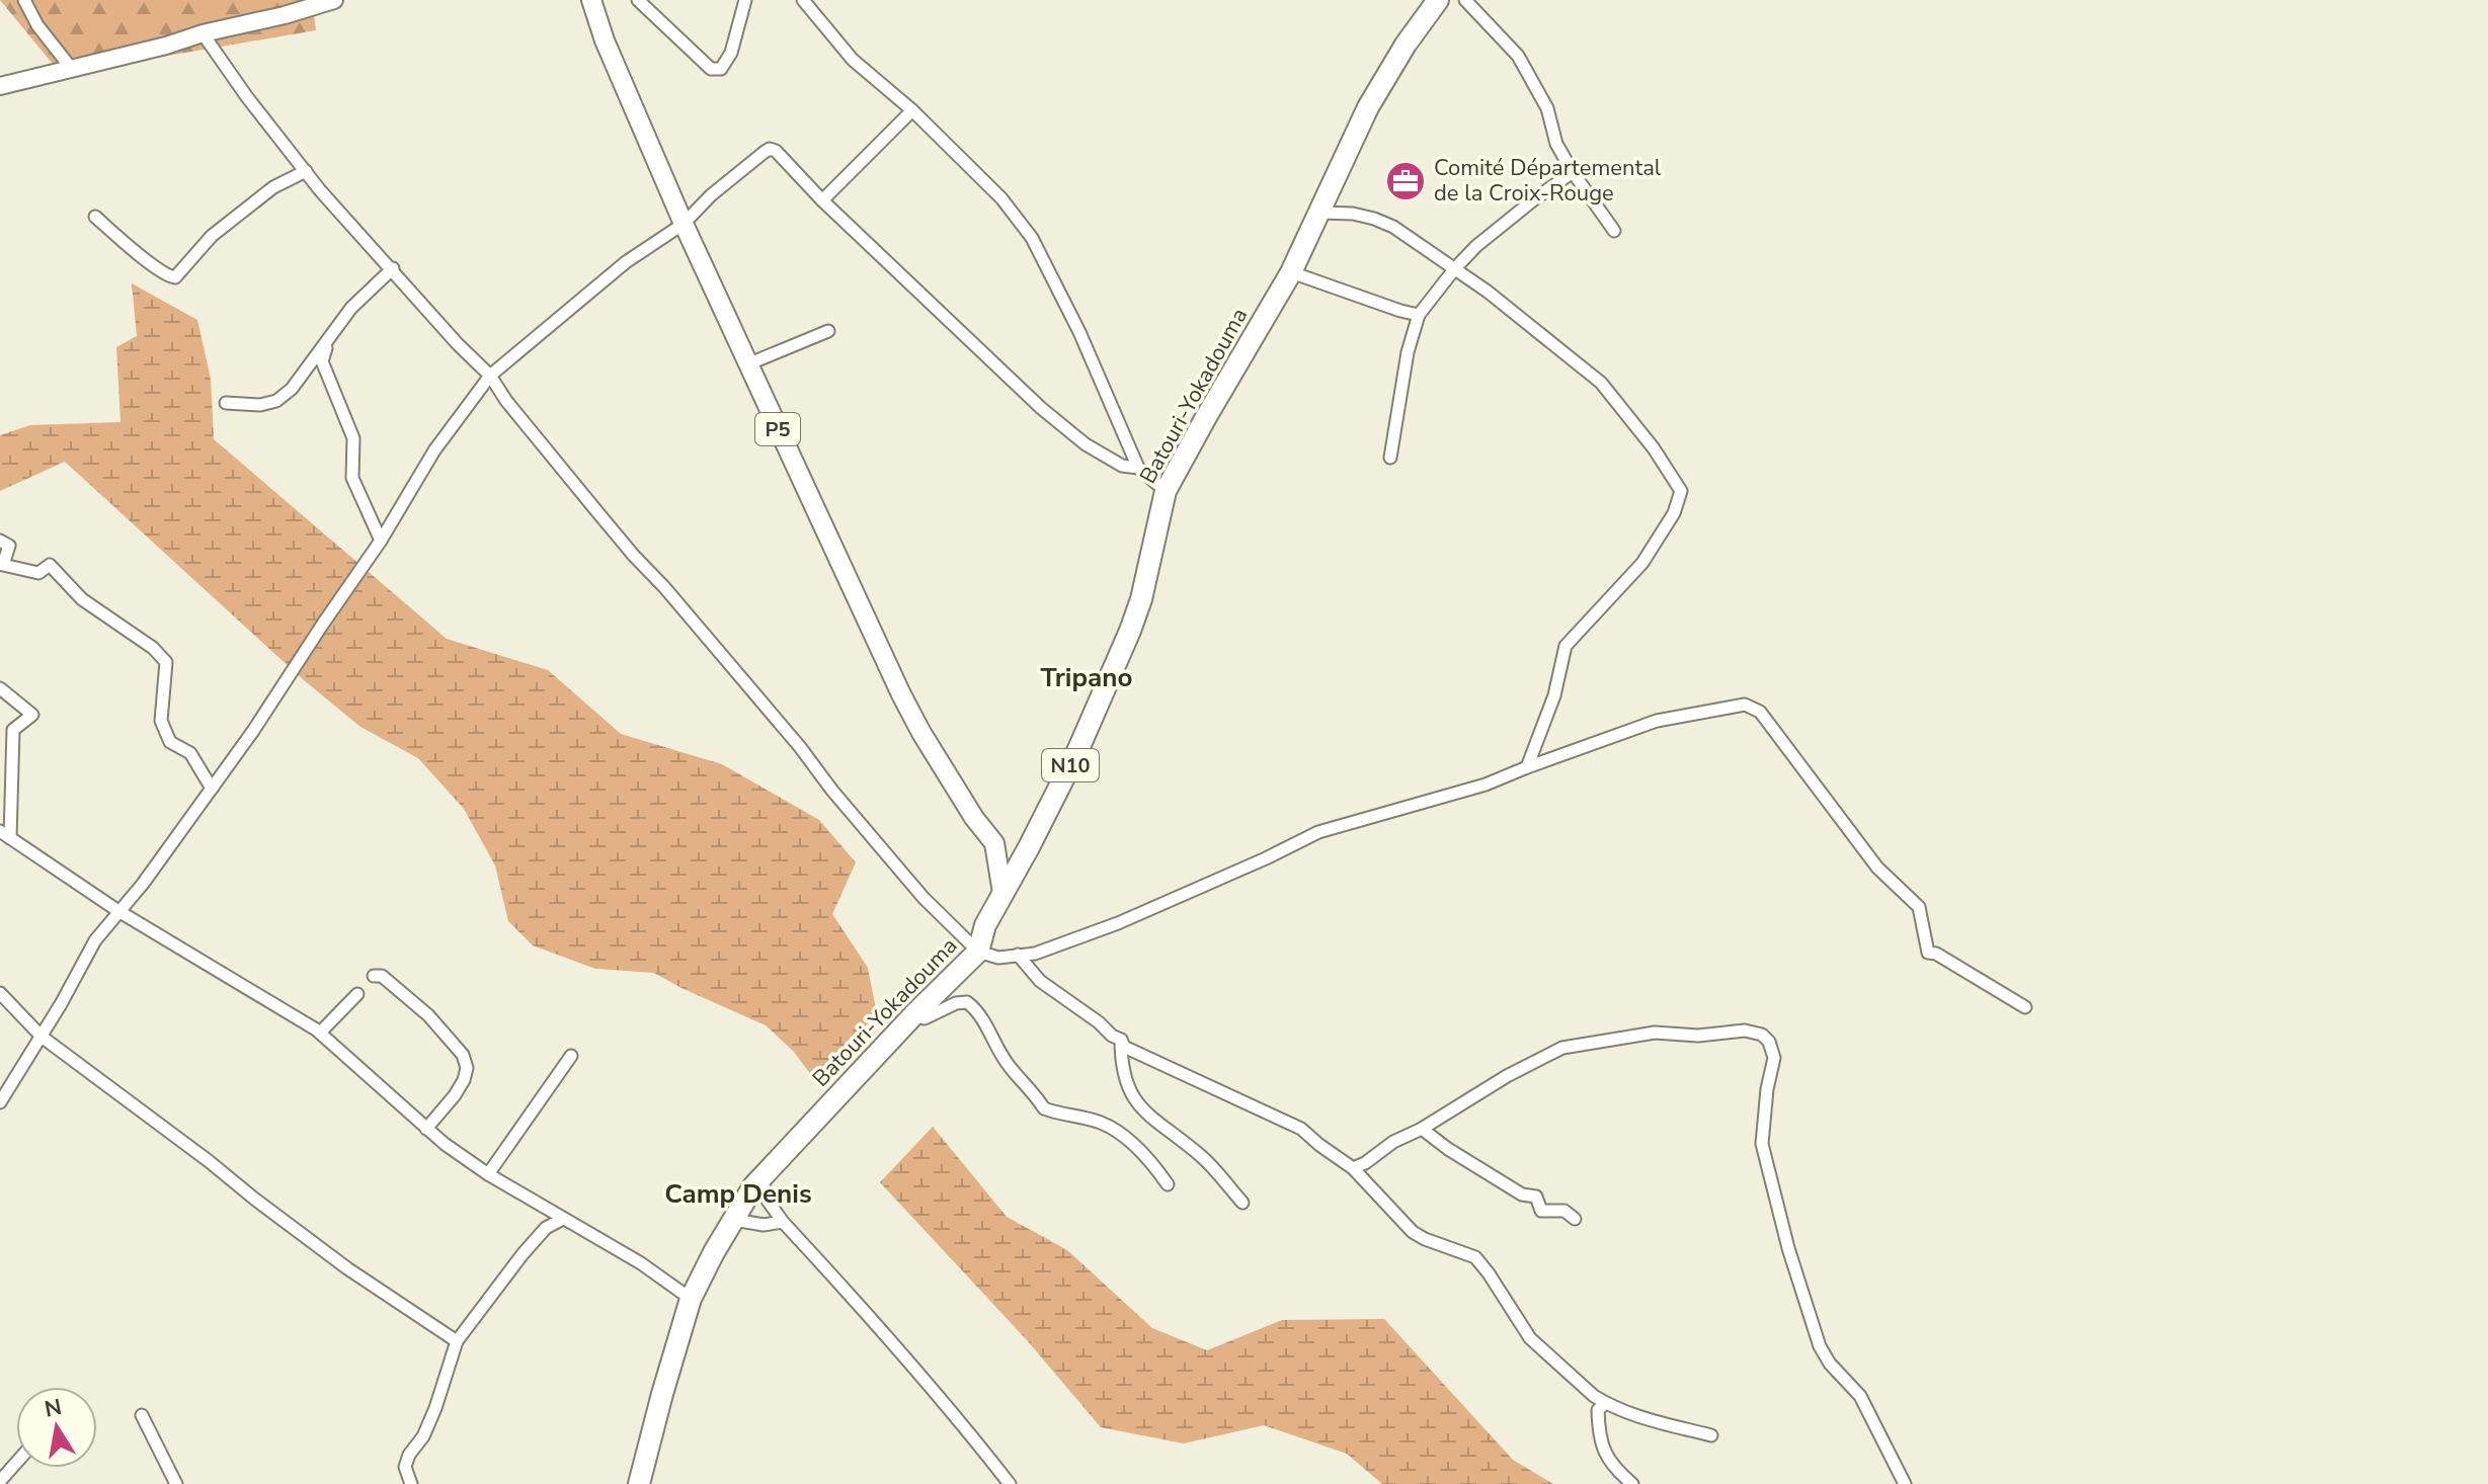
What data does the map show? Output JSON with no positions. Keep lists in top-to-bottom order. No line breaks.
{"streets":{"highway":["Batouri-Yokadouma","N10"],"main road":["P5"]},"crossings":[["Batouri-Yokadouma","P5"]],"districts":["Tripano","Camp Denis"],"places":{"office":["Comité Départemental de la Croix-Rouge"]},"north":"top"}
